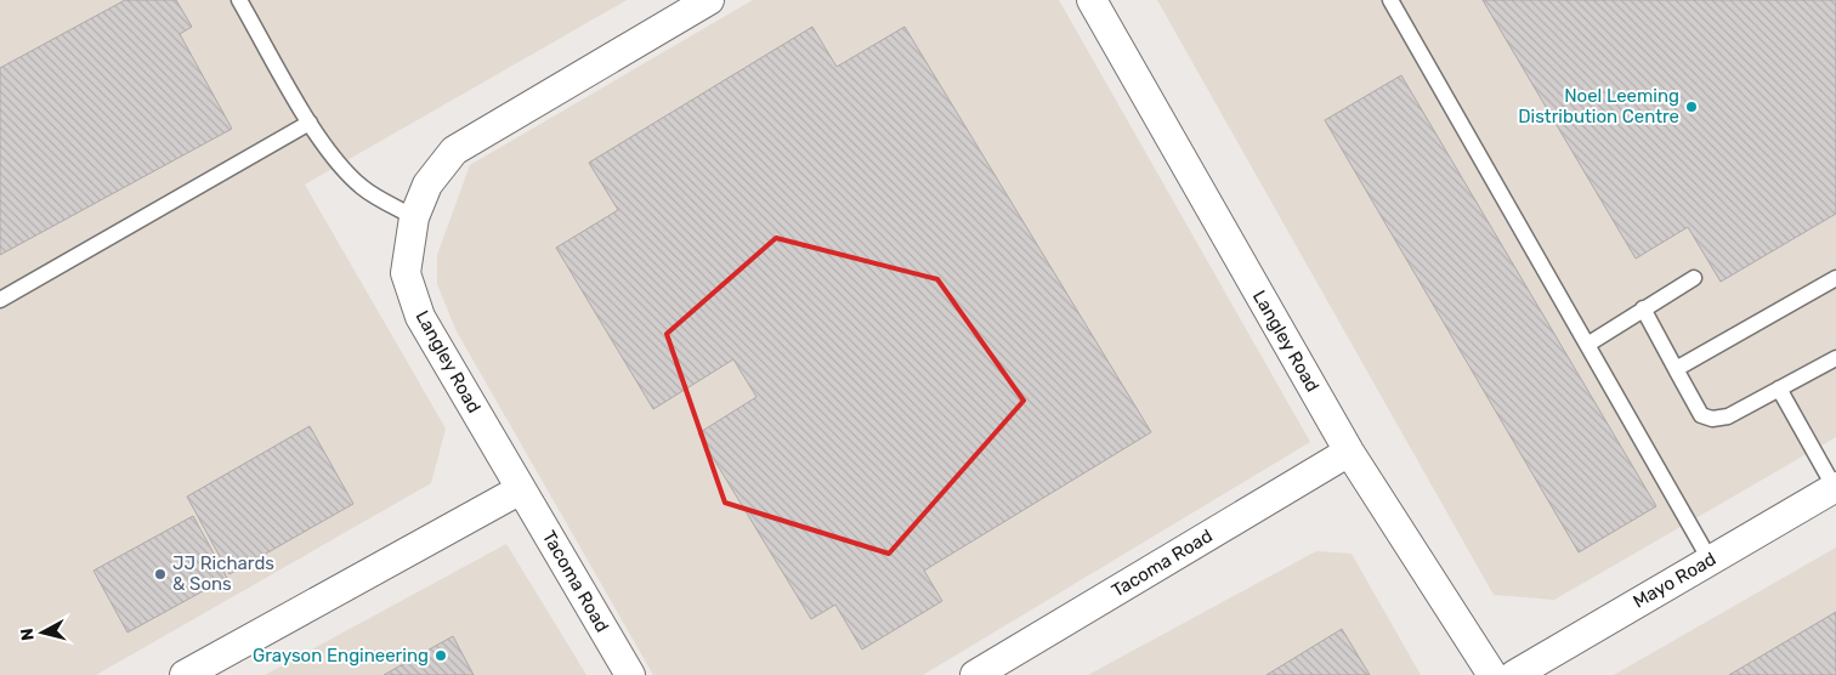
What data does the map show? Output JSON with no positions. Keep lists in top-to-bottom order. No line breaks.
{"streets":{"street":["Langley Road","Tacoma Road","Mayo Road"]},"crossings":[["Langley Road","Tacoma Road"]],"places":["Noel Leeming Distribution Centre","JJ Richards & Sons","Grayson Engineering"],"north":"left"}
